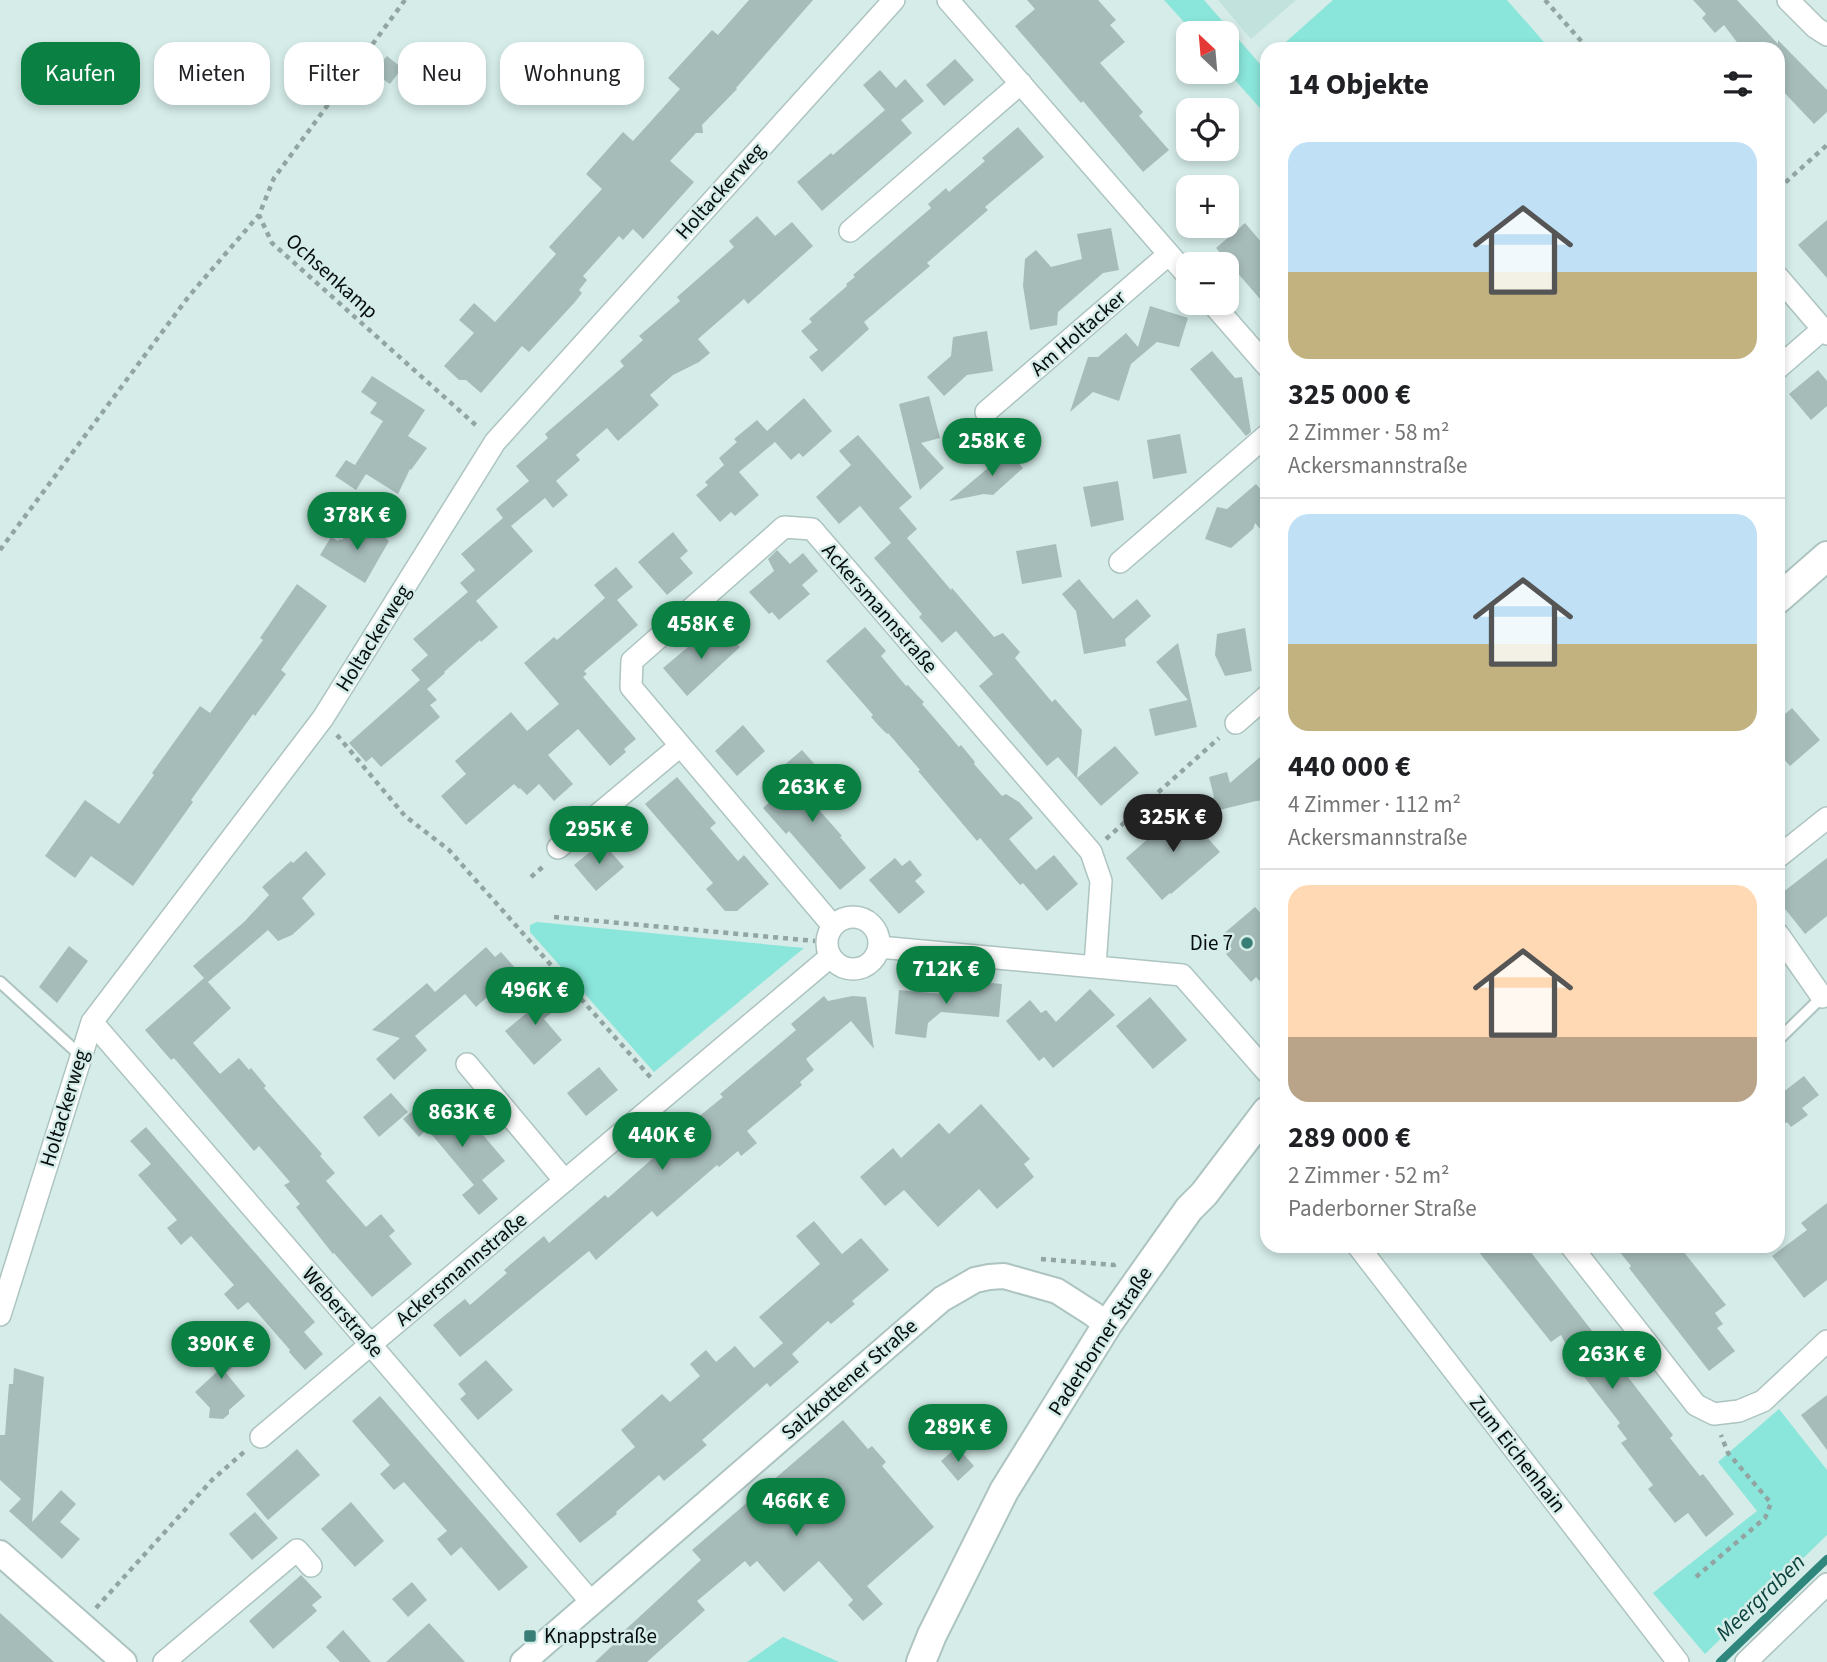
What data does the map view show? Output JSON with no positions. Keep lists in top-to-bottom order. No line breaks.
{"streets":{"main road":["Paderborner Straße"],"street":["Holtackerweg","Am Holtacker","Ackersmannstraße","Weberstraße","Salzkottener Straße","Zum Eichenhain"],"path":["Ochsenkamp"]},"crossings":[["Holtackerweg","Ochsenkamp"],["Holtackerweg","Weberstraße"],["Ackersmannstraße","Weberstraße"],["Weberstraße","Salzkottener Straße"],["Paderborner Straße","Salzkottener Straße"]],"water":["Meergraben"],"places":{"other":["Die 7"],"transit":["Knappstraße"]},"north":"top left","page":{"map_buttons":["+","−"],"chip":["Kaufen","Mieten","Filter","Neu","Wohnung"],"heading":"14 Objekte","list":[{"name":"325 000 €","note":"2 Zimmer · 58 m² · Ackersmannstraße"},{"name":"440 000 €","note":"4 Zimmer · 112 m² · Ackersmannstraße"},{"name":"289 000 €","note":"2 Zimmer · 52 m² · Paderborner Straße"}],"price":["258K €","378K €","458K €","263K €","325K €","295K €","712K €","496K €","863K €","440K €","390K €","263K €","289K €","466K €"]}}
